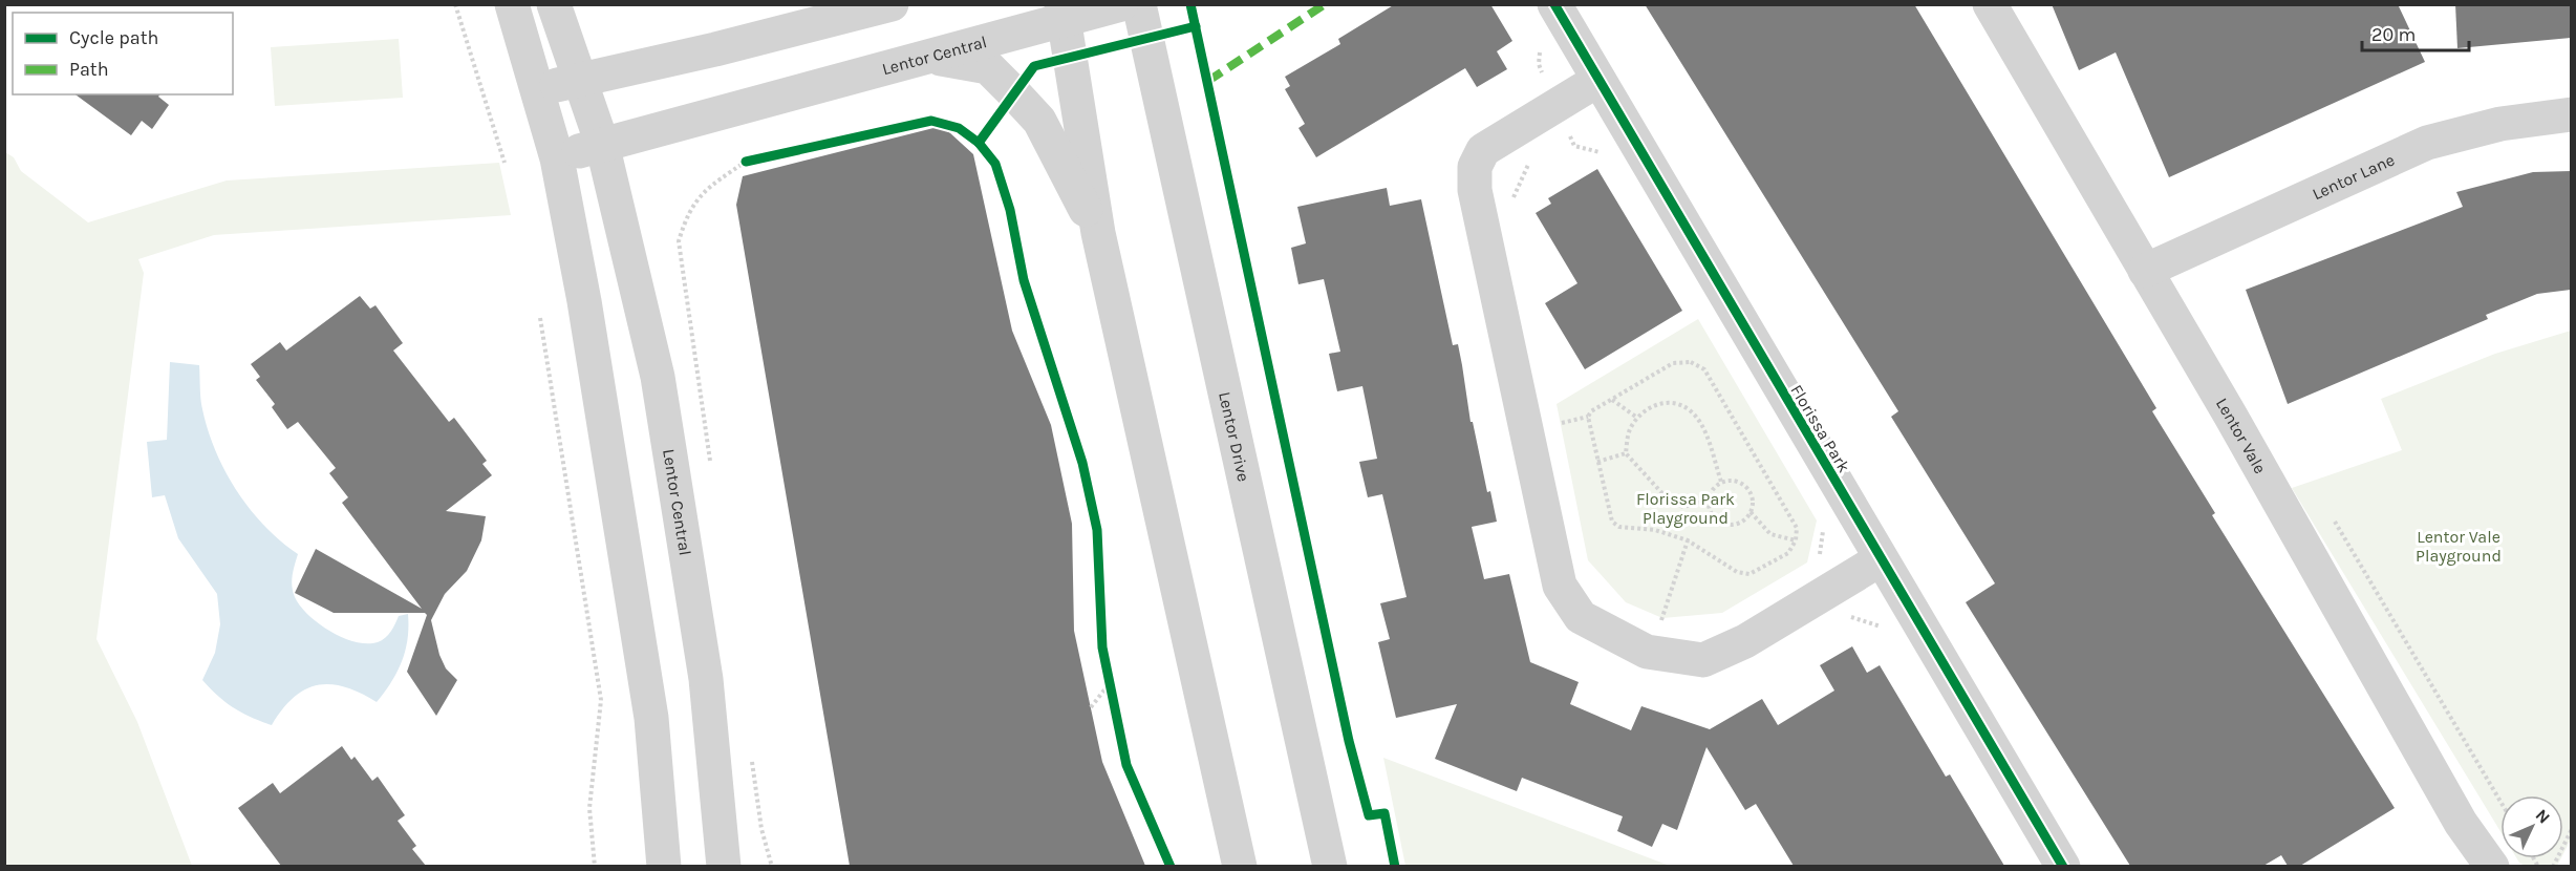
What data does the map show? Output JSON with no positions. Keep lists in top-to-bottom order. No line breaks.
{"streets":{"street":["Lentor Central","Lentor Lane","Florissa Park","Lentor Drive","Lentor Vale"]},"crossings":[["Lentor Lane","Lentor Vale"]],"parks":["Florissa Park Playground","Lentor Vale Playground"],"legend":["Cycle path","Path"],"scale_bar":"20 m","north":"top right"}
